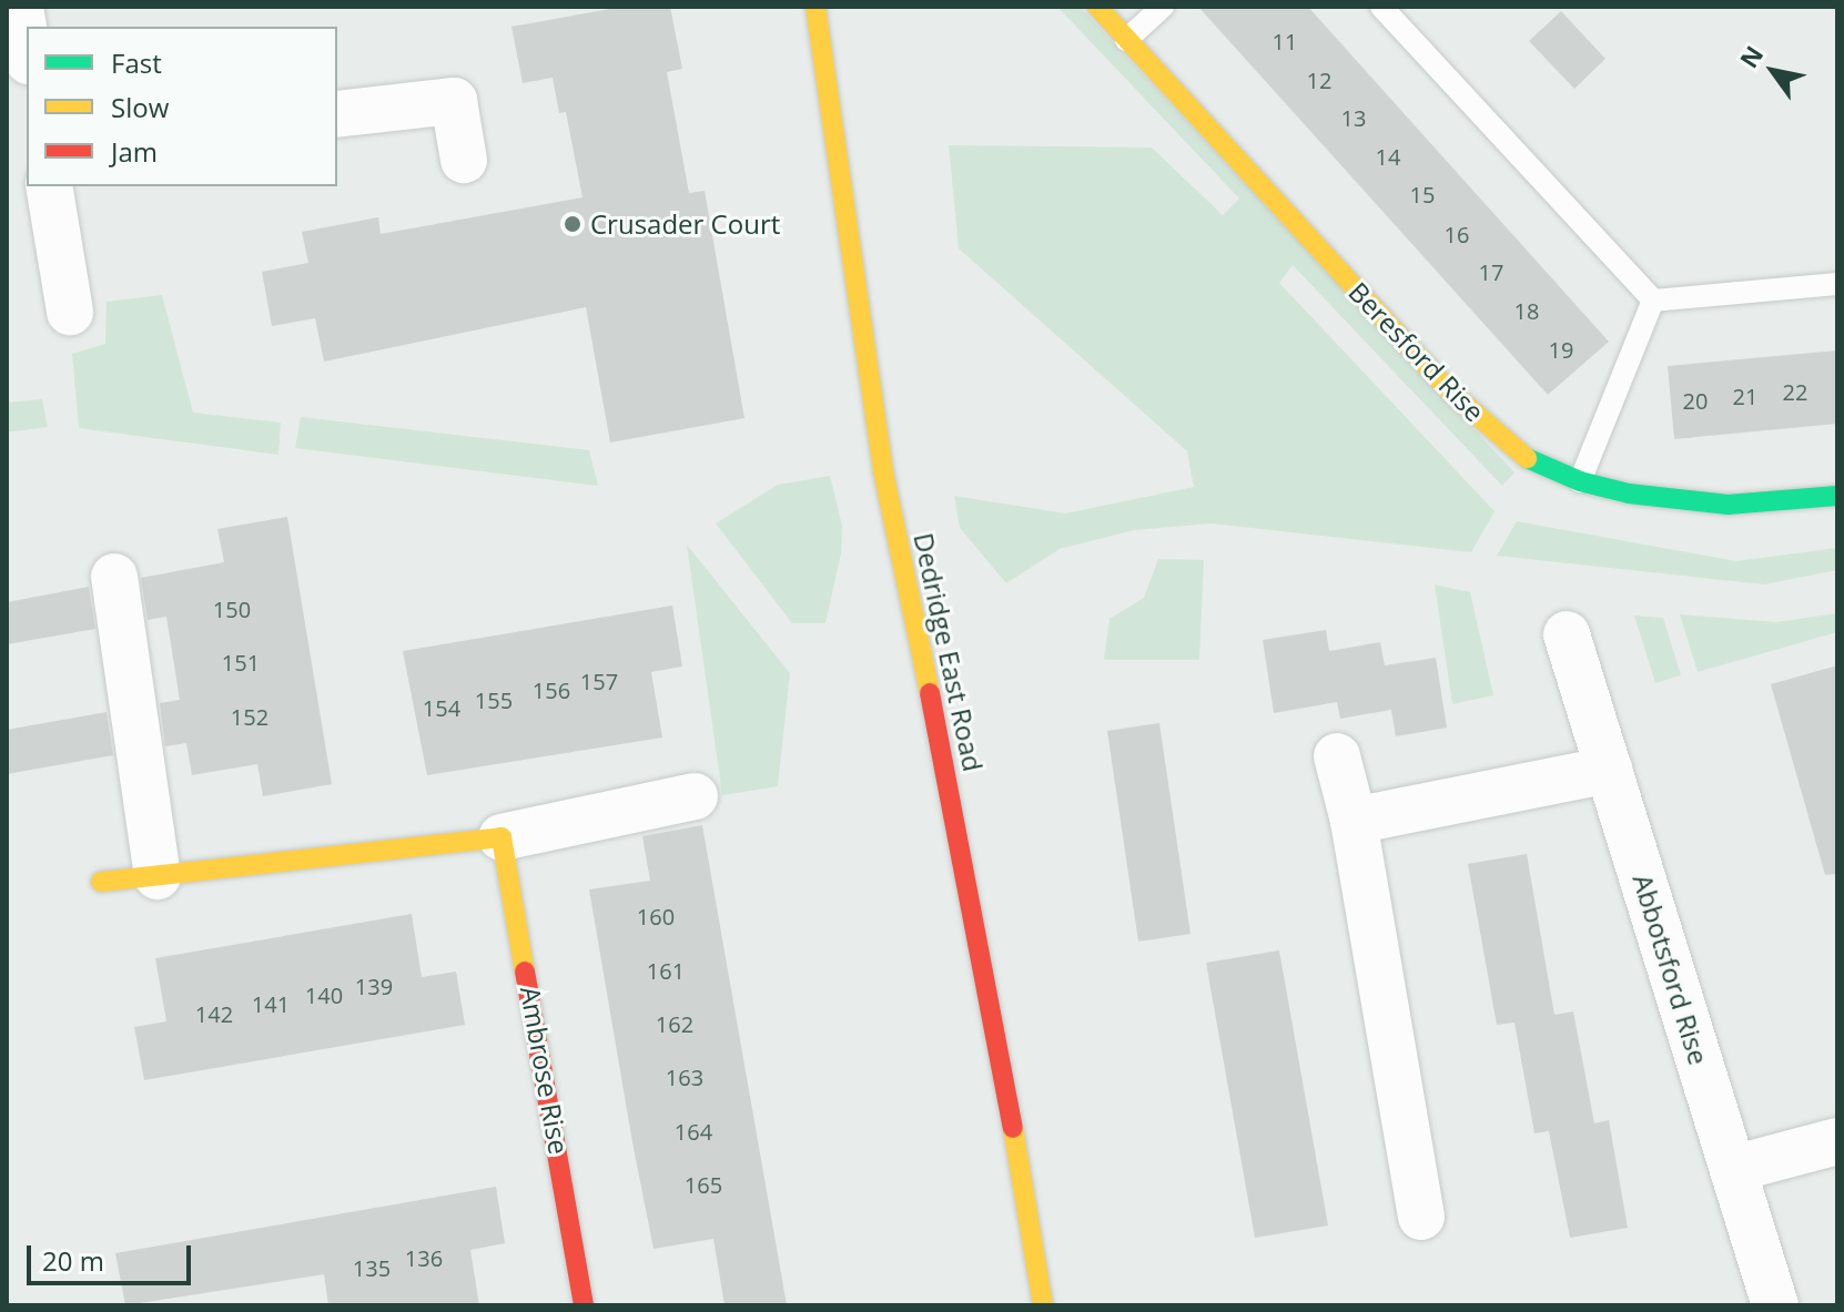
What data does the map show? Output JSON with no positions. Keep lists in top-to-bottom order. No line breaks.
{"streets":{"street":["Beresford Rise","Dedridge East Road","Abbotsford Rise","Ambrose Rise"]},"places":["Crusader Court"],"house_numbers":["11","12","13","14","15","16","17","18","19","22","21","20","150","151","157","156","155","154","152","160","161","139","140","141","142","162","163","164","165","136","135"],"legend":["Fast","Slow","Jam"],"scale_bar":"20 m","north":"top left"}
